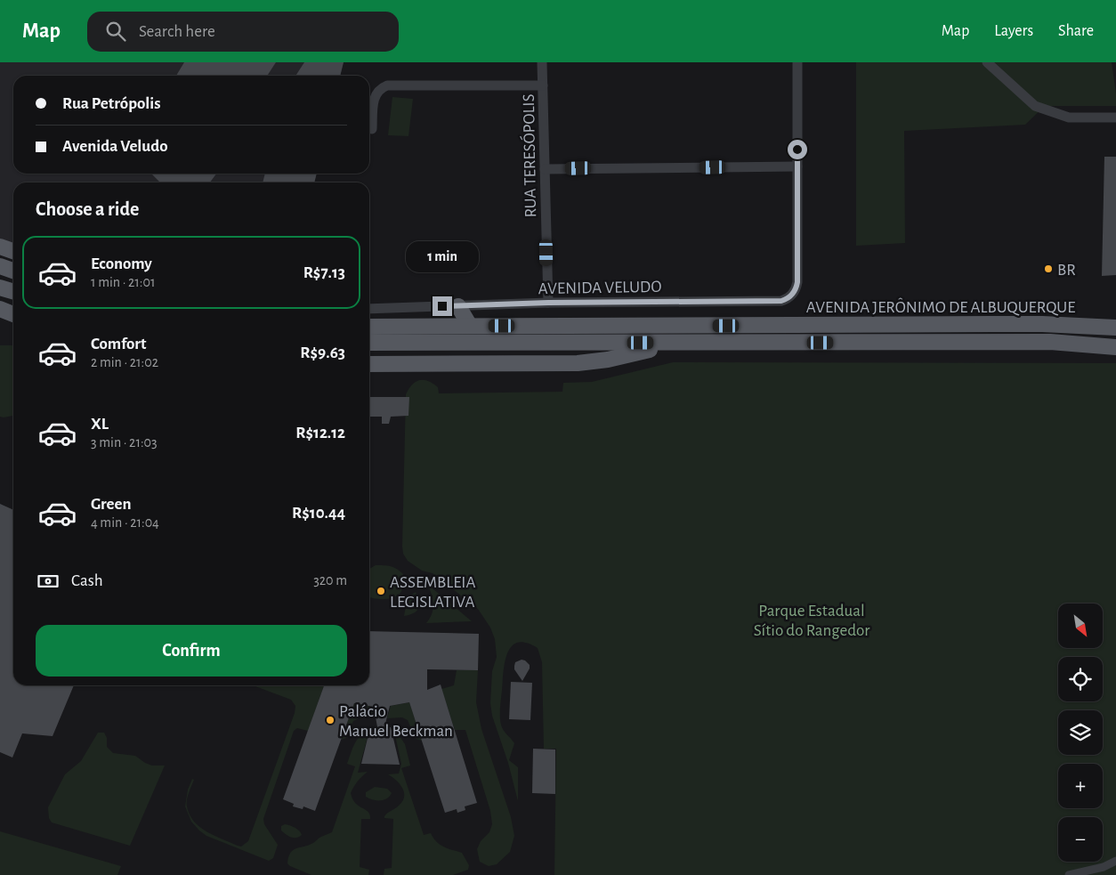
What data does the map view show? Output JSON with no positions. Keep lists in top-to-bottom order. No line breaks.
{"streets":{"main road":["AVENIDA JERÔNIMO DE ALBUQUERQUE"],"street":["RUA TERESÓPOLIS","AVENIDA VELUDO"]},"crossings":[["RUA TERESÓPOLIS","AVENIDA VELUDO"]],"parks":["Parque Estadual Sítio do Rangedor"],"places":["BR","ASSEMBLEIA LEGISLATIVA","Palácio Manuel Beckman"],"north":"bottom right","page":{"header":"Map","search":"Search here","nav":["Map","Layers","Share"],"banner":["Rua Petrópolis","Avenida Veludo"],"heading":"Choose a ride","list":[{"name":"Economy","note":"1 min · 21:01","value":"R$7.13"},{"name":"Comfort","note":"2 min · 21:02","value":"R$9.63"},{"name":"XL","note":"3 min · 21:03","value":"R$12.12"},{"name":"Green","note":"4 min · 21:04","value":"R$10.44"}],"bubble":"1 min","pay":["Cash","320 m"],"map_buttons":["+","−"],"buttons":"Confirm"}}
